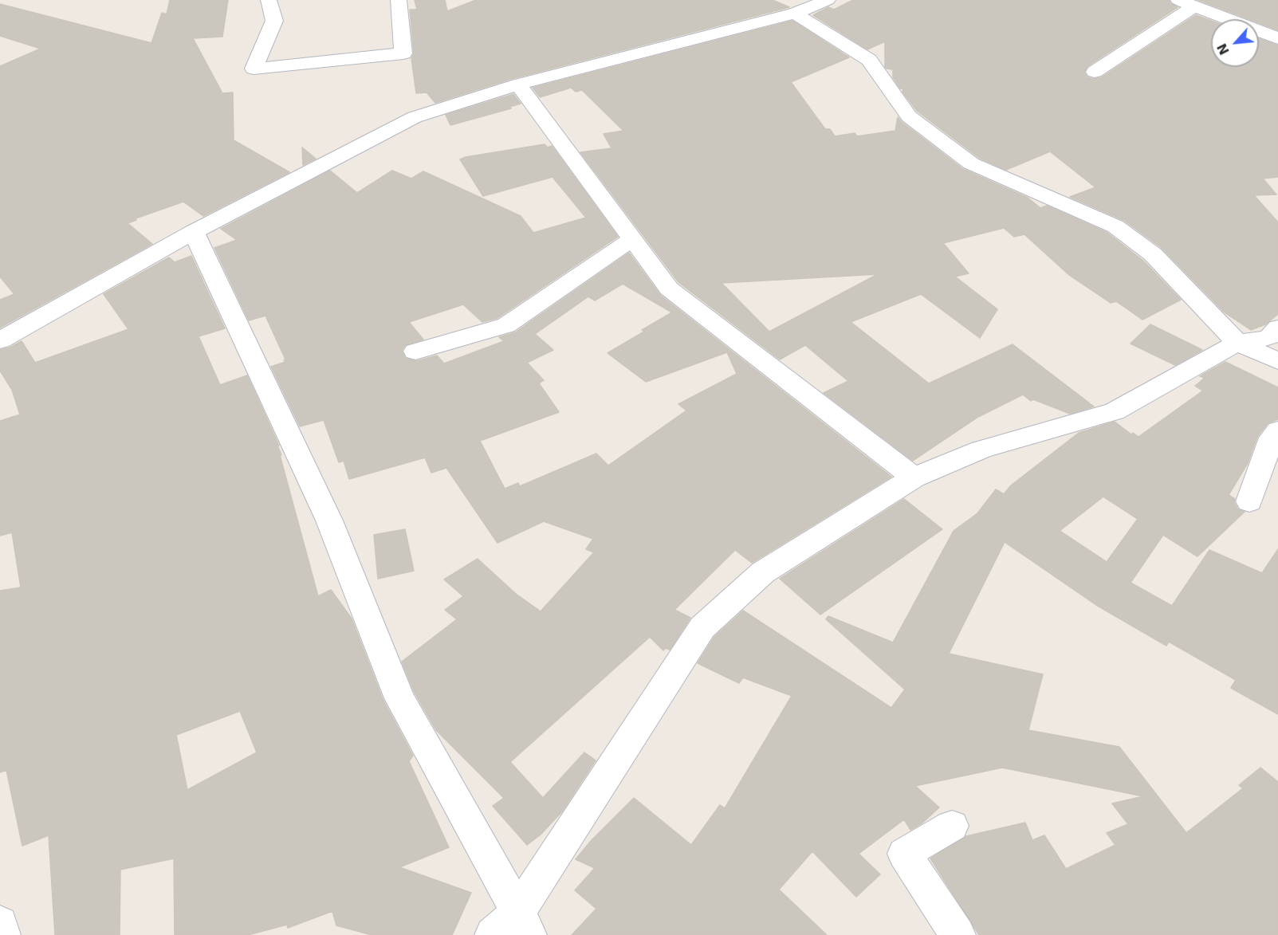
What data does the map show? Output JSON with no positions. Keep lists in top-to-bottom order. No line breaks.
{"north":"bottom left"}
